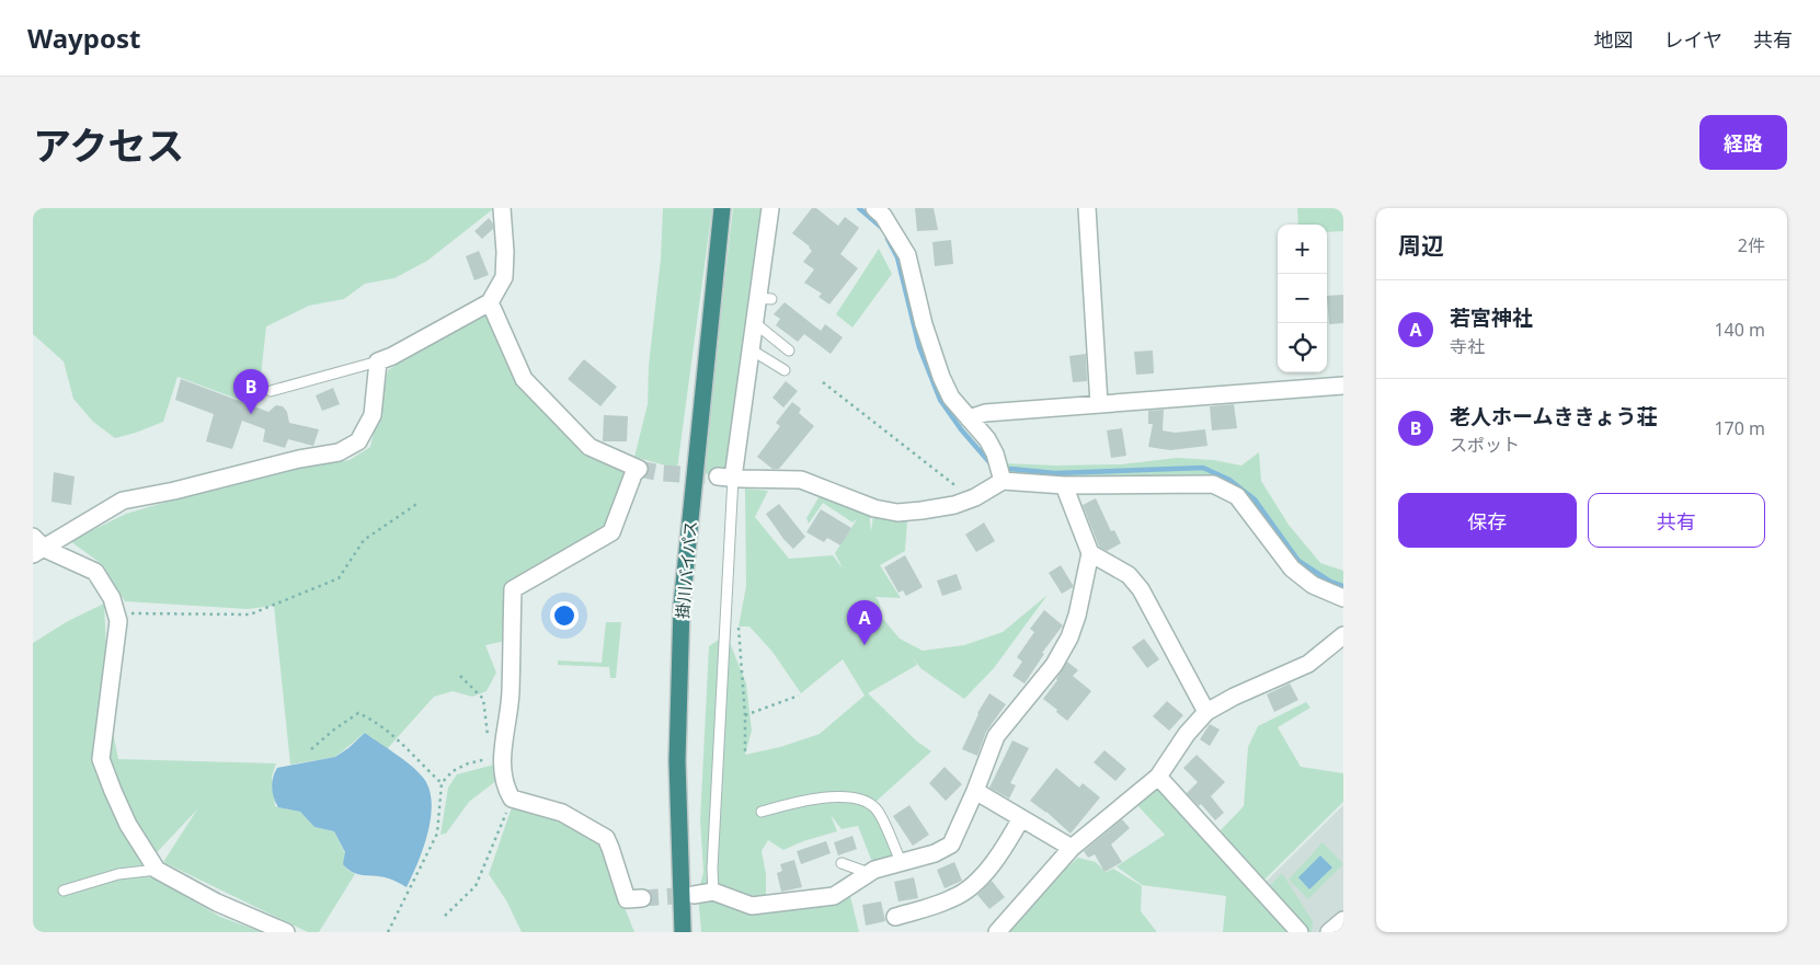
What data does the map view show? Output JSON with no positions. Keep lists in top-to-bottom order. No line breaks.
{"streets":{"highway":["掛川バイパス"]},"page":{"header":"Waypost","nav":["地図","レイヤ","共有"],"title":"アクセス","buttons":["経路",["保存","共有"]],"heading":["周辺","2件"],"map_buttons":["+","−"],"list":[{"mark":"A","name":"若宮神社","note":"寺社","value":"140 m"},{"mark":"B","name":"老人ホームききょう荘","note":"スポット","value":"170 m"}],"pins":["B","A"]}}
